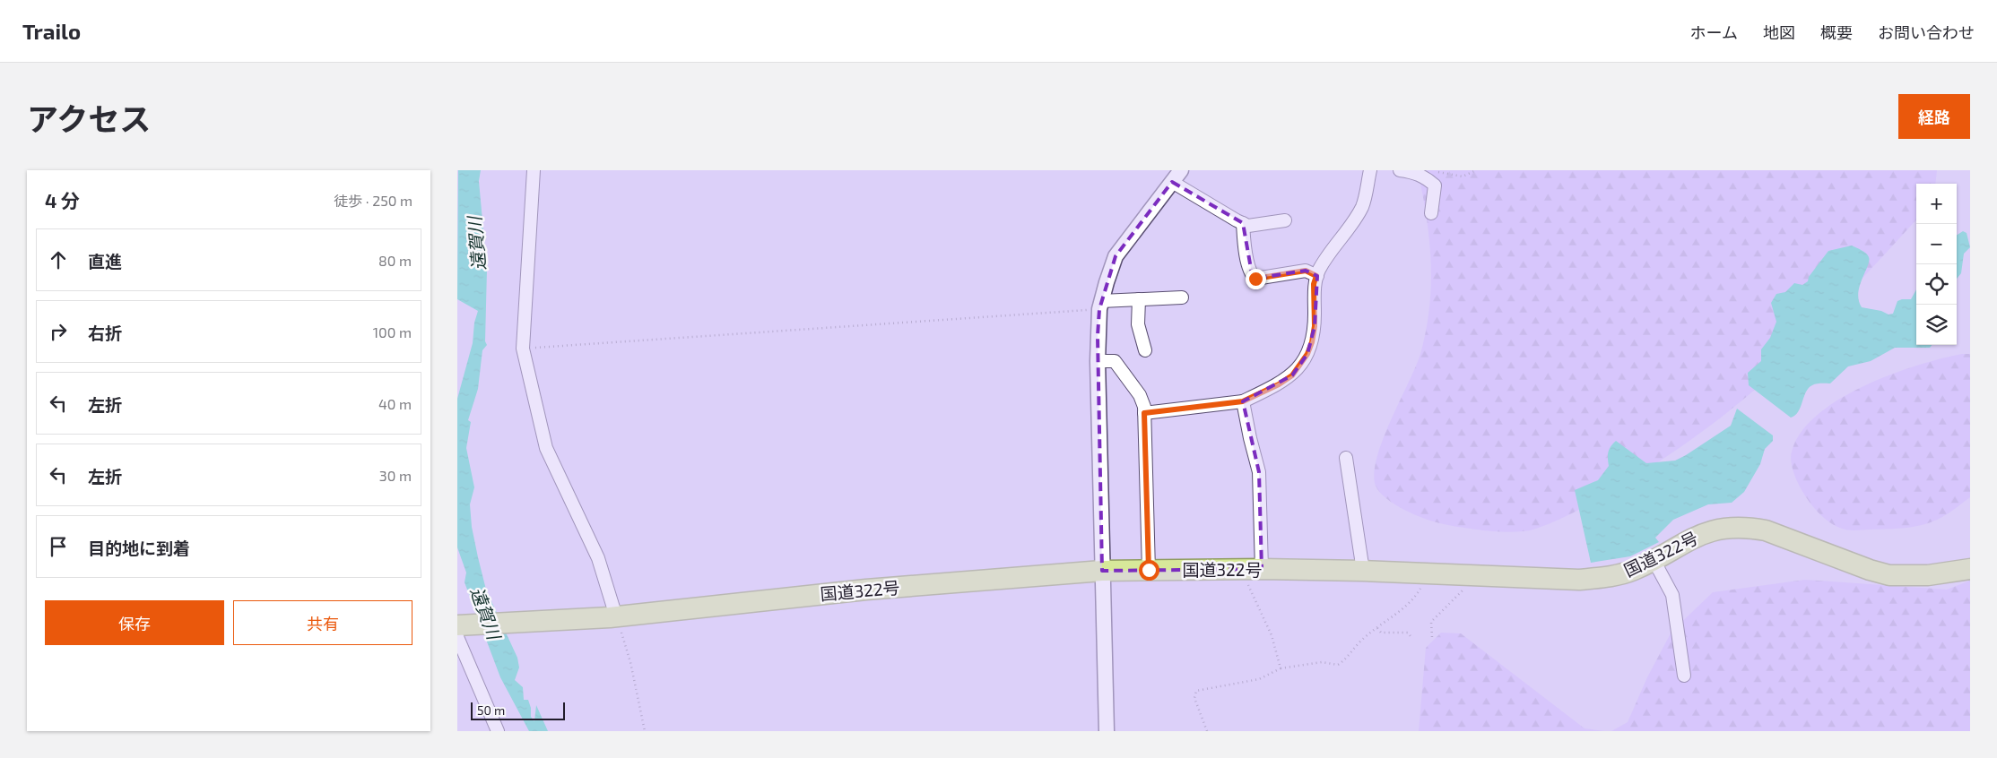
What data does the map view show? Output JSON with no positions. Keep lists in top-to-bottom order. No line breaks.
{"streets":{"highway":["国道322号"]},"water":["遠賀川"],"scale_bar":"50 m","page":{"header":"Trailo","nav":["ホーム","地図","概要","お問い合わせ"],"title":"アクセス","buttons":["経路",["保存","共有"]],"heading":["4 分","徒歩 · 250 m"],"map_buttons":["+","−"],"list":[["直進","80 m"],["右折","100 m"],["左折","40 m"],["左折","30 m"],"目的地に到着"],"scale":"50 m"}}
